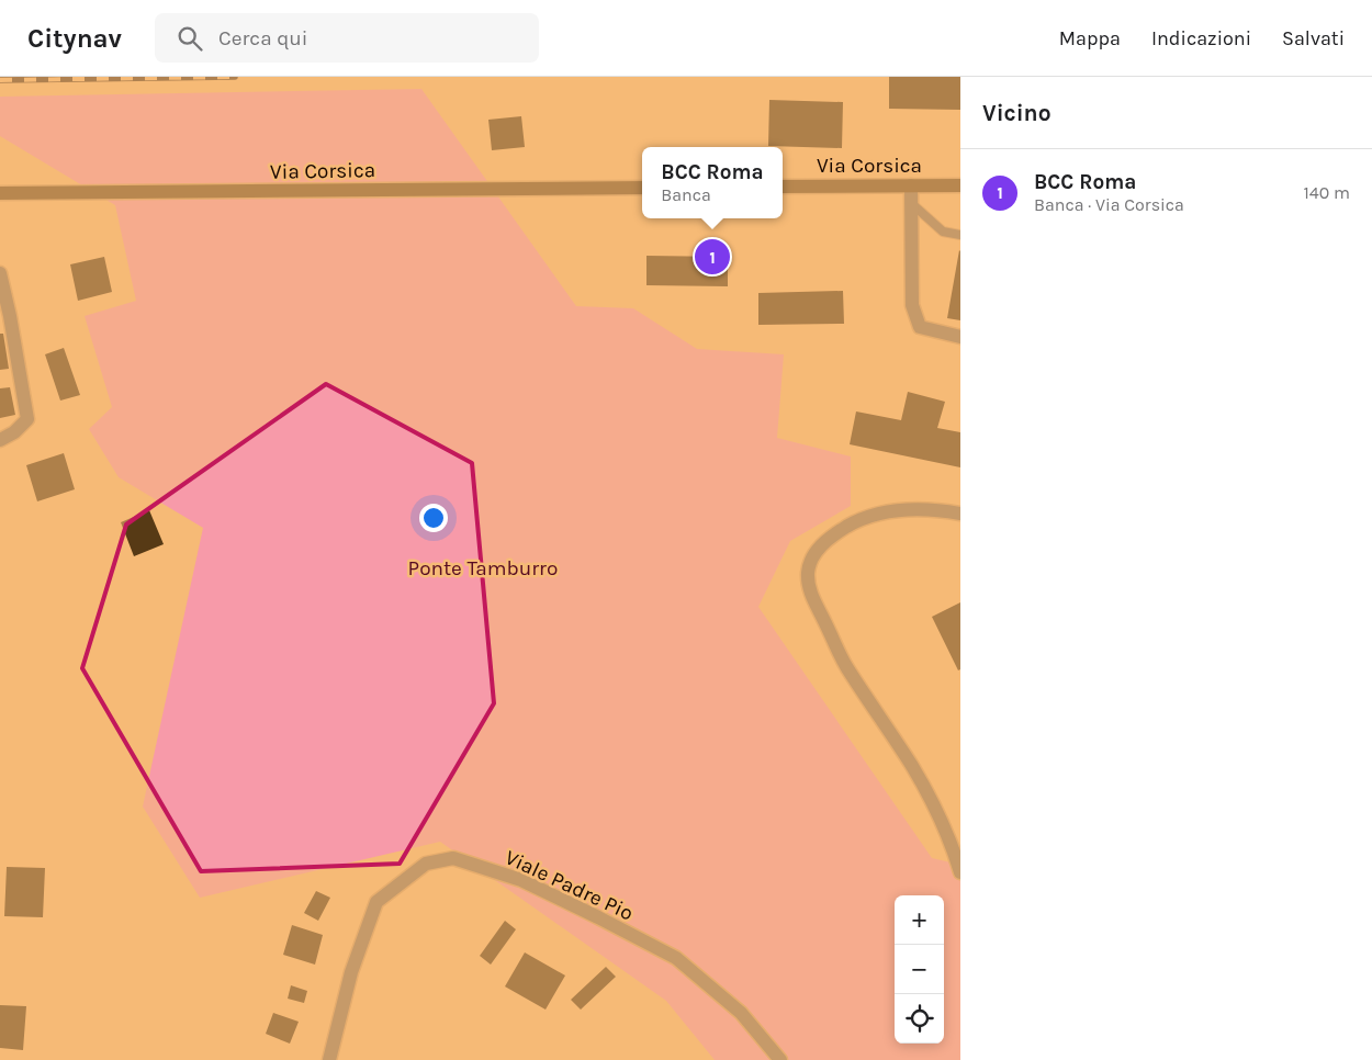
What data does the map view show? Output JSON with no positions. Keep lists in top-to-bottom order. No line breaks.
{"streets":{"main road":["Via Corsica"],"street":["Viale Padre Pio"]},"parks":["Ponte Tamburro"],"page":{"header":"Citynav","search":"Cerca qui","nav":["Mappa","Indicazioni","Salvati"],"heading":"Vicino","popup":["BCC Roma","Banca"],"list":[{"mark":"1","name":"BCC Roma","note":"Banca · Via Corsica","value":"140 m"}],"pins":"1","map_buttons":["+","−"]}}
